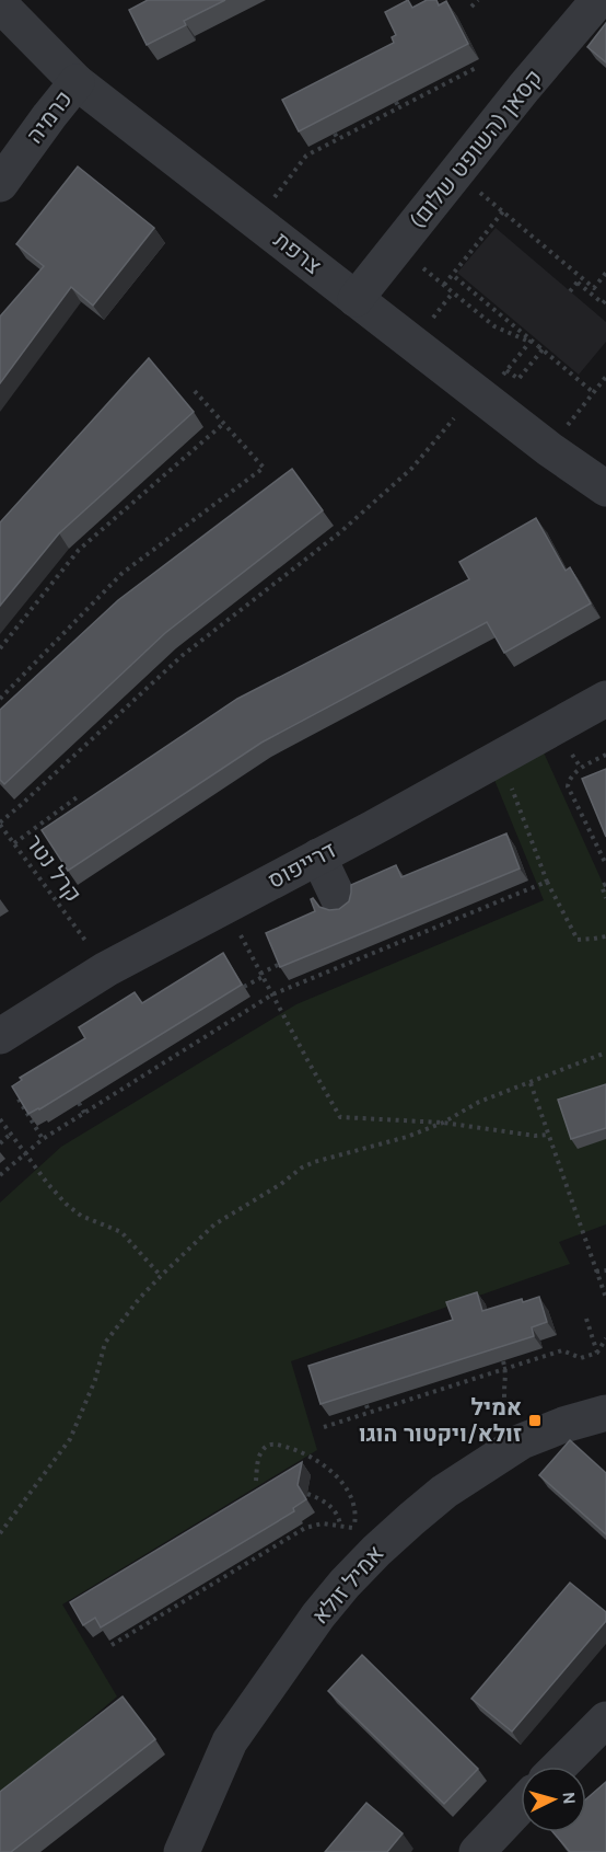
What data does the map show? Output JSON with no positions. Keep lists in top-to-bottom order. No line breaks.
{"streets":{"street":["כרמיה","קסאן (השופט שלום)","צרפת","דרייפוס","אמיל זולא"],"path":["קרל נטר"]},"crossings":[["כרמיה","צרפת"],["קסאן (השופט שלום)","צרפת"]],"places":{"transit":["אמיל זולא/ויקטור הוגו"]},"north":"right"}
